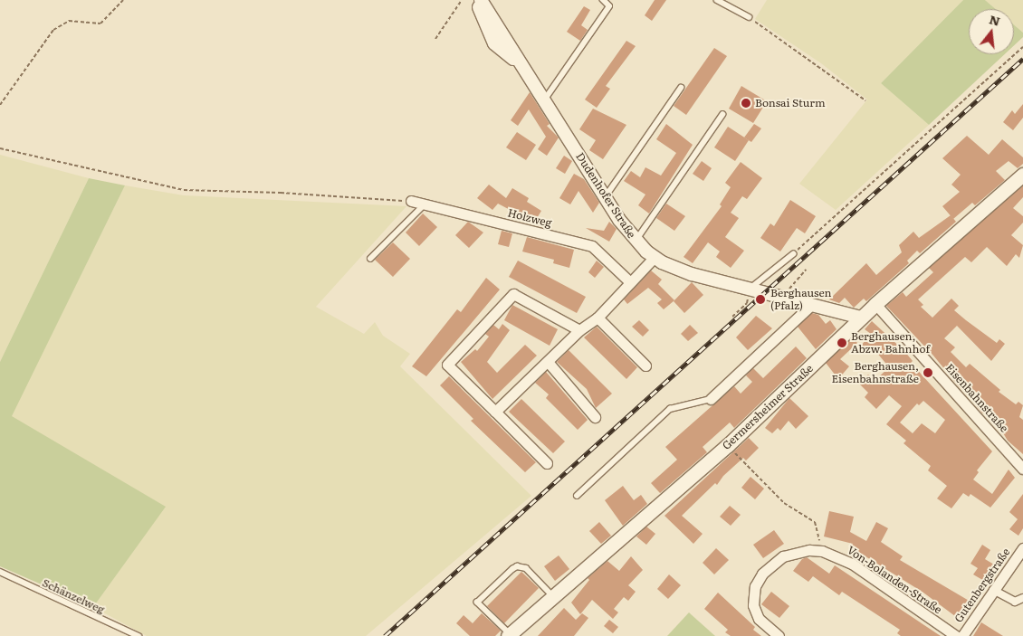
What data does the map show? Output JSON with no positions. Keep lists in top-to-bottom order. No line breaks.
{"streets":{"main road":["Germersheimer Straße"],"street":["Dudenhofer Straße","Holzweg","Eisenbahnstraße","Von-Bolanden-Straße","Gutenbergstraße"],"lane":["Schänzelweg"]},"crossings":[["Dudenhofer Straße","Germersheimer Straße"],["Eisenbahnstraße","Germersheimer Straße"]],"places":["Bonsai Sturm","Berghausen (Pfalz)","Berghausen, Abzw. Bahnhof","Berghausen, Eisenbahnstraße"],"north":"top"}
